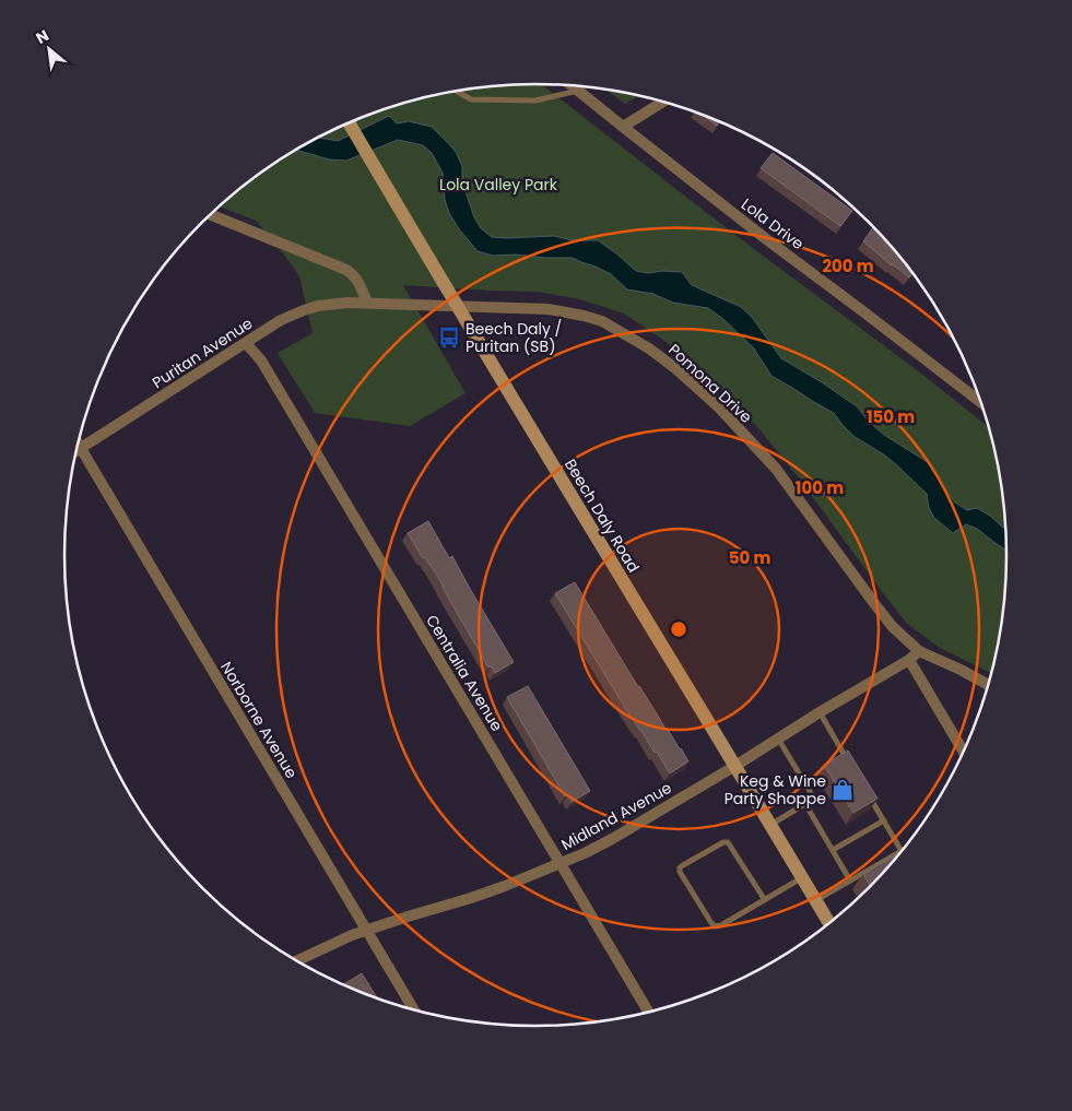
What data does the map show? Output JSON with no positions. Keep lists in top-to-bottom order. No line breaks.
{"streets":{"main road":["Beech Daly Road"],"street":["Lola Drive","Puritan Avenue","Pomona Drive","Centralia Avenue","Norborne Avenue","Midland Avenue"]},"crossings":[["Puritan Avenue","Pomona Drive"],["Puritan Avenue","Centralia Avenue"],["Puritan Avenue","Norborne Avenue"],["Pomona Drive","Beech Daly Road"],["Pomona Drive","Midland Avenue"],["Beech Daly Road","Midland Avenue"],["Centralia Avenue","Midland Avenue"],["Norborne Avenue","Midland Avenue"]],"parks":["Lola Valley Park"],"places":{"bus stop":["Beech Daly / Puritan (SB)"],"shop":["Keg & Wine Party Shoppe"]},"north":"top left","rings":["200 m","150 m","100 m","50 m"]}
